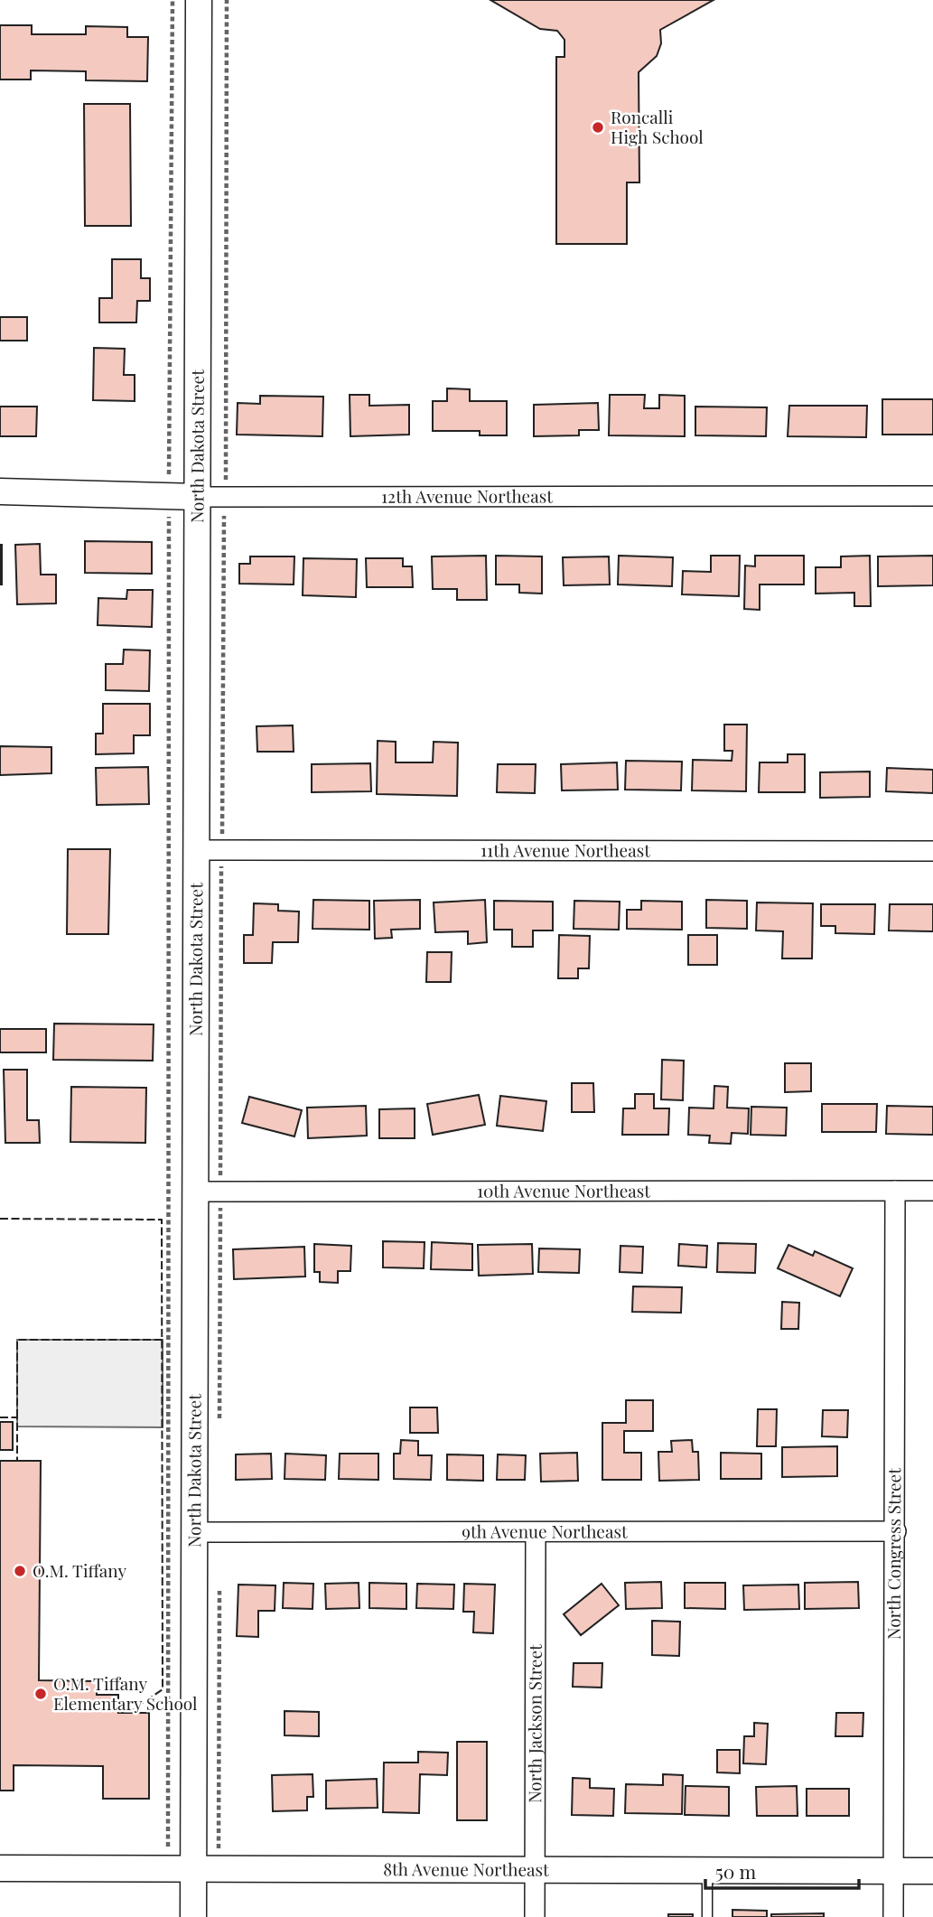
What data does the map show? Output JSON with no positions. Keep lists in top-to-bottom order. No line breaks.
{"streets":{"street":["North Dakota Street","12th Avenue Northeast","11th Avenue Northeast","10th Avenue Northeast","9th Avenue Northeast","North Congress Street","North Jackson Street","8th Avenue Northeast"]},"crossings":[["North Dakota Street","12th Avenue Northeast"],["North Dakota Street","11th Avenue Northeast"],["North Dakota Street","10th Avenue Northeast"],["North Dakota Street","9th Avenue Northeast"],["North Dakota Street","8th Avenue Northeast"],["10th Avenue Northeast","North Congress Street"],["9th Avenue Northeast","North Congress Street"],["9th Avenue Northeast","North Jackson Street"],["North Congress Street","8th Avenue Northeast"],["North Jackson Street","8th Avenue Northeast"]],"places":["Roncalli High School","O.M. Tiffany","O.M. Tiffany Elementary School"],"scale_bar":"50 m"}
